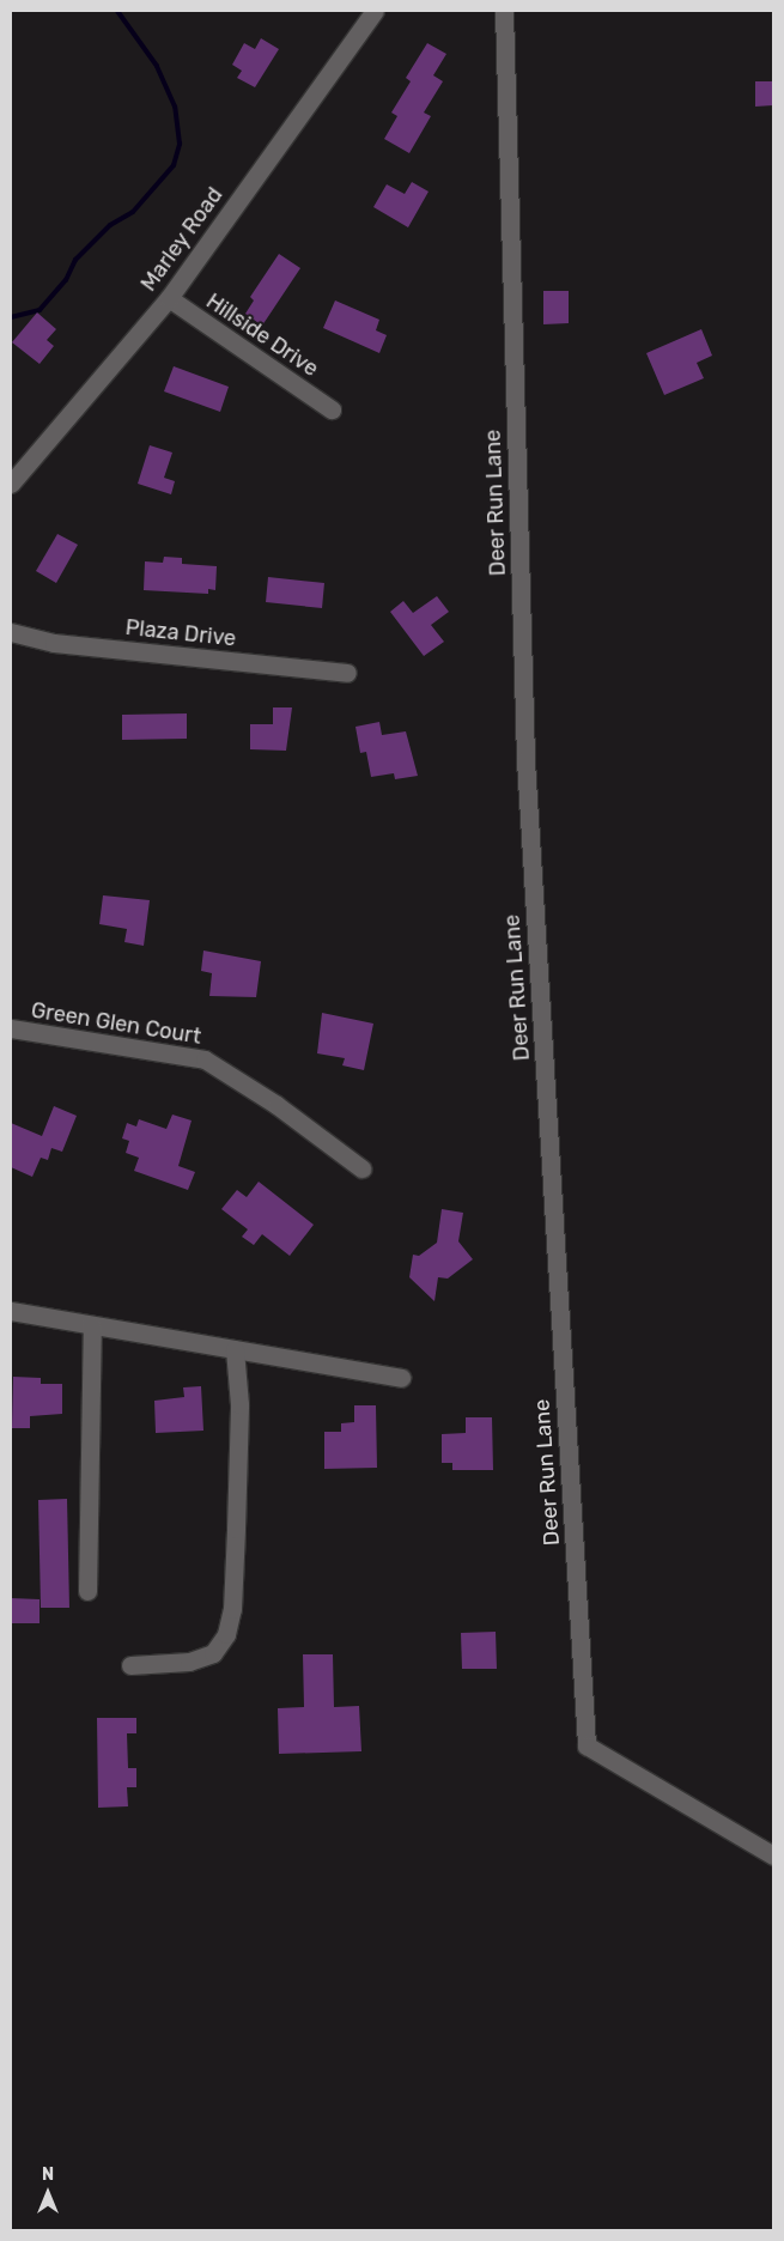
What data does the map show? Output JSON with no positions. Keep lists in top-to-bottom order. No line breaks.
{"streets":{"street":["Marley Road","Hillside Drive","Deer Run Lane","Plaza Drive","Green Glen Court"]},"crossings":[["Marley Road","Hillside Drive"]],"north":"top"}
